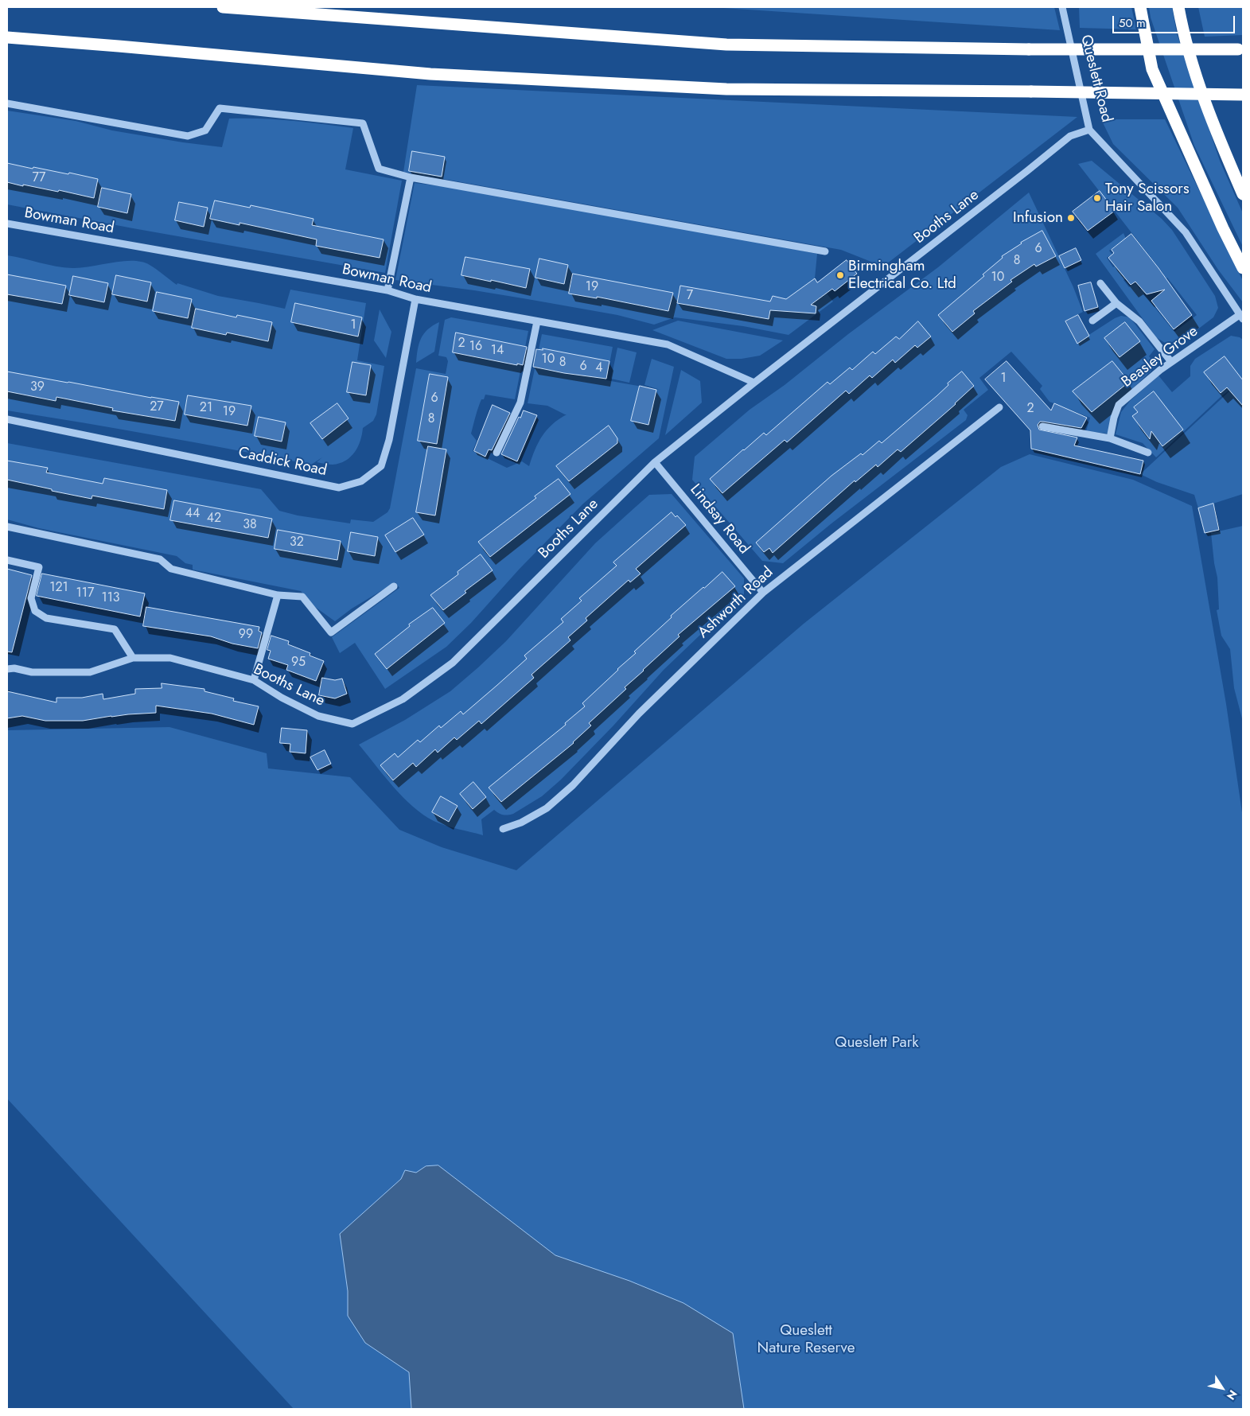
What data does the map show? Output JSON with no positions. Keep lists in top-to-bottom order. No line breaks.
{"streets":{"street":["Queslett Road","Booths Lane","Bowman Road","Beasley Grove","Caddick Road","Lindsay Road","Ashworth Road"]},"crossings":[["Queslett Road","Booths Lane"],["Queslett Road","Beasley Grove"],["Booths Lane","Bowman Road"],["Booths Lane","Lindsay Road"],["Bowman Road","Caddick Road"],["Lindsay Road","Ashworth Road"]],"parks":["Queslett Park","Queslett Nature Reserve"],"places":["Tony Scissors Hair Salon","Infusion","Birmingham Electrical Co. Ltd"],"house_numbers":["77","6","8","10","19","7","1","2","16","14","10","8","6","4","1","39","6","27","21","2","19","8","44","42","38","32","121","117","113","99","95"],"scale_bar":"50 m","north":"bottom right"}
